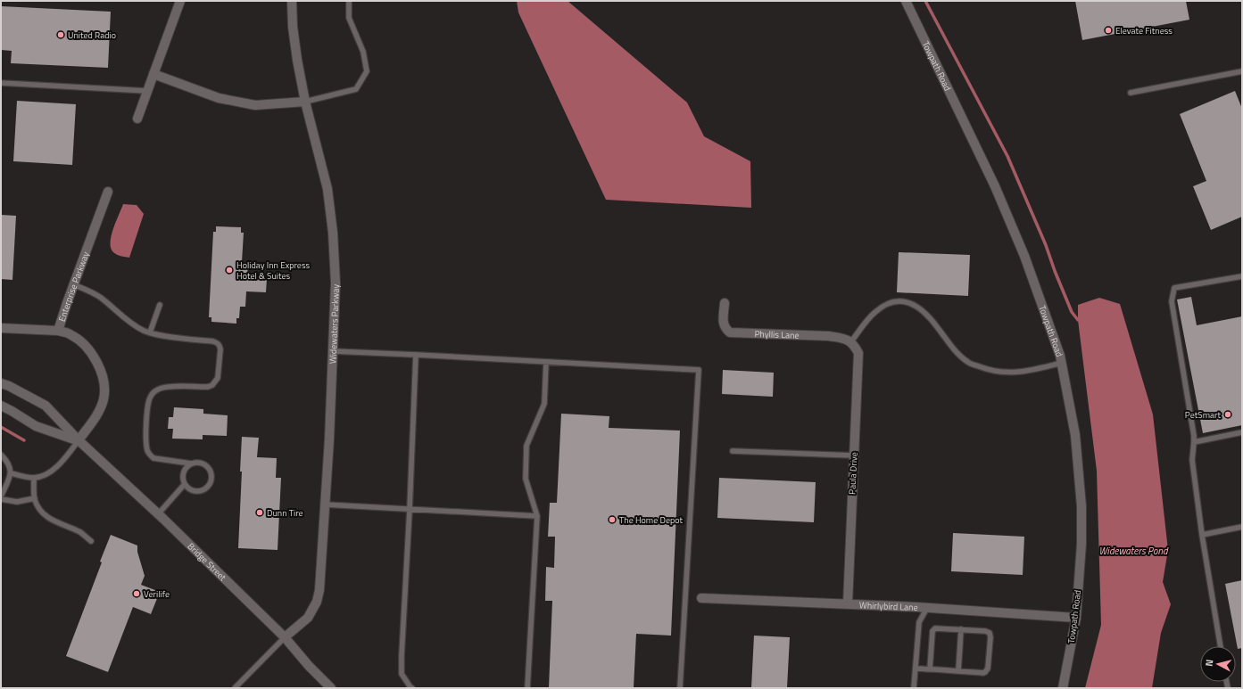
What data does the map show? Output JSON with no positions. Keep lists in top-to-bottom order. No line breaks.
{"streets":{"street":["Towpath Road","Enterprise Parkway","Widewaters Parkway","Phyllis Lane","Paula Drive","Bridge Street","Whirlybird Lane"]},"crossings":[["Towpath Road","Whirlybird Lane"],["Enterprise Parkway","Bridge Street"],["Widewaters Parkway","Bridge Street"],["Phyllis Lane","Paula Drive"],["Paula Drive","Whirlybird Lane"]],"water":["Widewaters Pond"],"places":["Elevate Fitness","United Radio","Holiday Inn Express Hotel & Suites","PetSmart","Dunn Tire","The Home Depot","Verilife"],"north":"left"}
